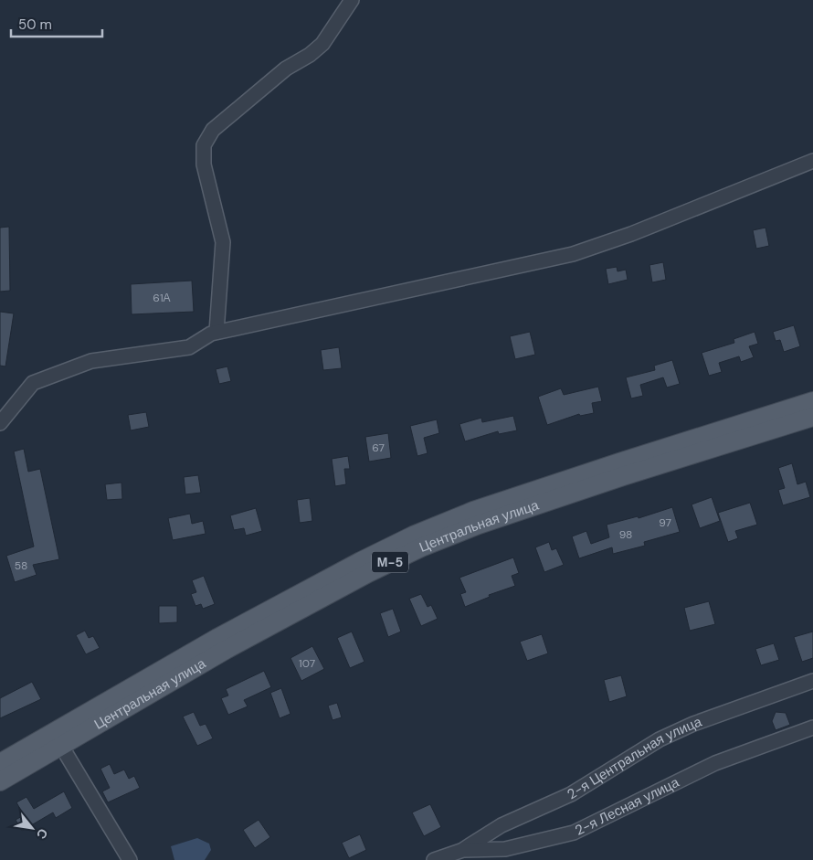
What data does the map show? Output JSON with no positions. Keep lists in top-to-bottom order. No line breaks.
{"streets":{"main road":["Центральная улица","М-5"],"street":["2-я Центральная улица","2-я Лесная улица"]},"crossings":[["2-я Центральная улица","2-я Лесная улица"]],"house_numbers":["61А","67","97","98","58","107"],"scale_bar":"50 m","north":"bottom right"}
